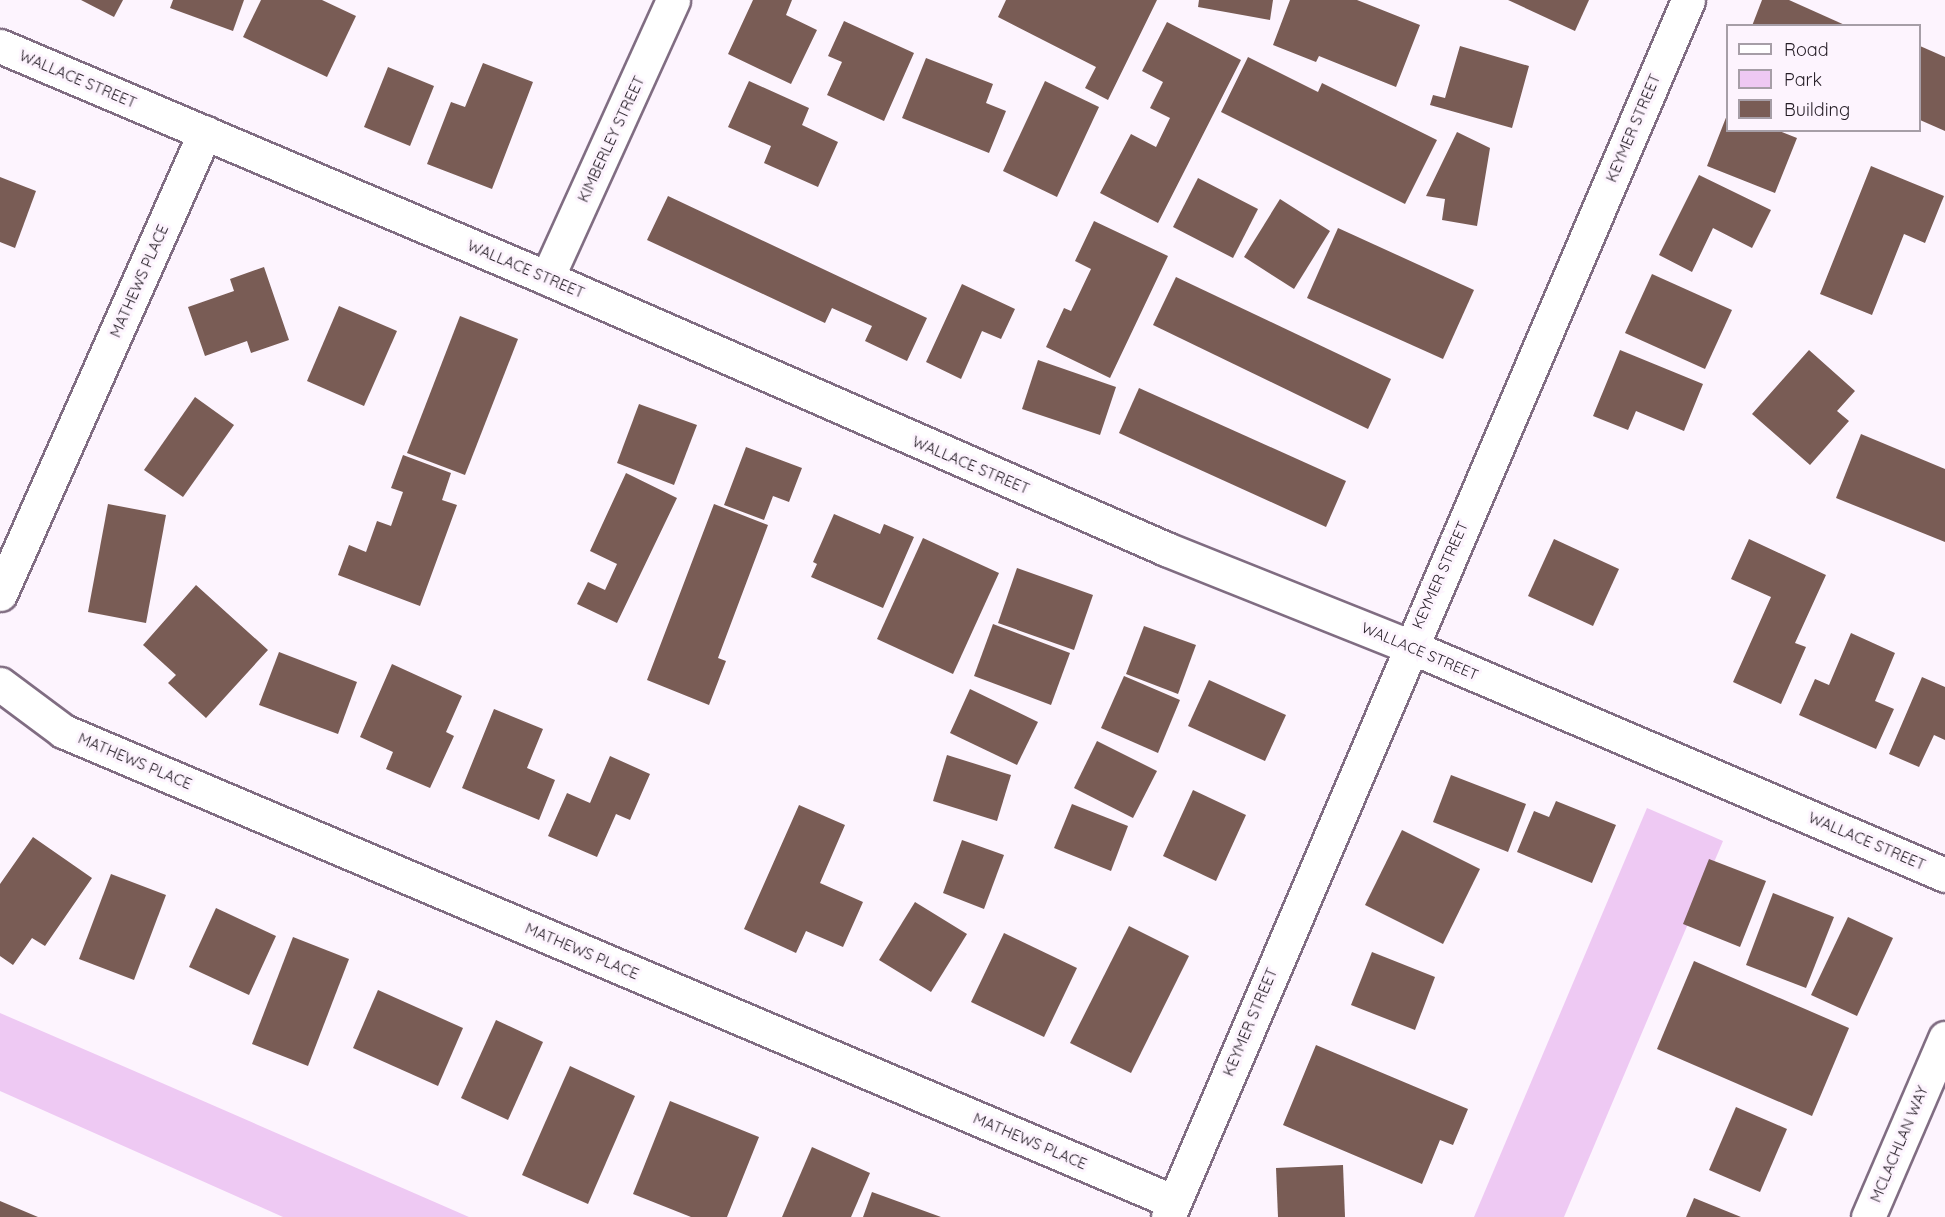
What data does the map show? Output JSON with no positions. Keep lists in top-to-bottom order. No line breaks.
{"streets":{"street":["WALLACE STREET","KEYMER STREET","KIMBERLEY STREET","MATHEWS PLACE","MCLACHLAN WAY"]},"crossings":[["WALLACE STREET","KEYMER STREET"],["WALLACE STREET","KIMBERLEY STREET"],["WALLACE STREET","MATHEWS PLACE"],["KEYMER STREET","MATHEWS PLACE"]],"legend":["Road","Park","Building"]}
